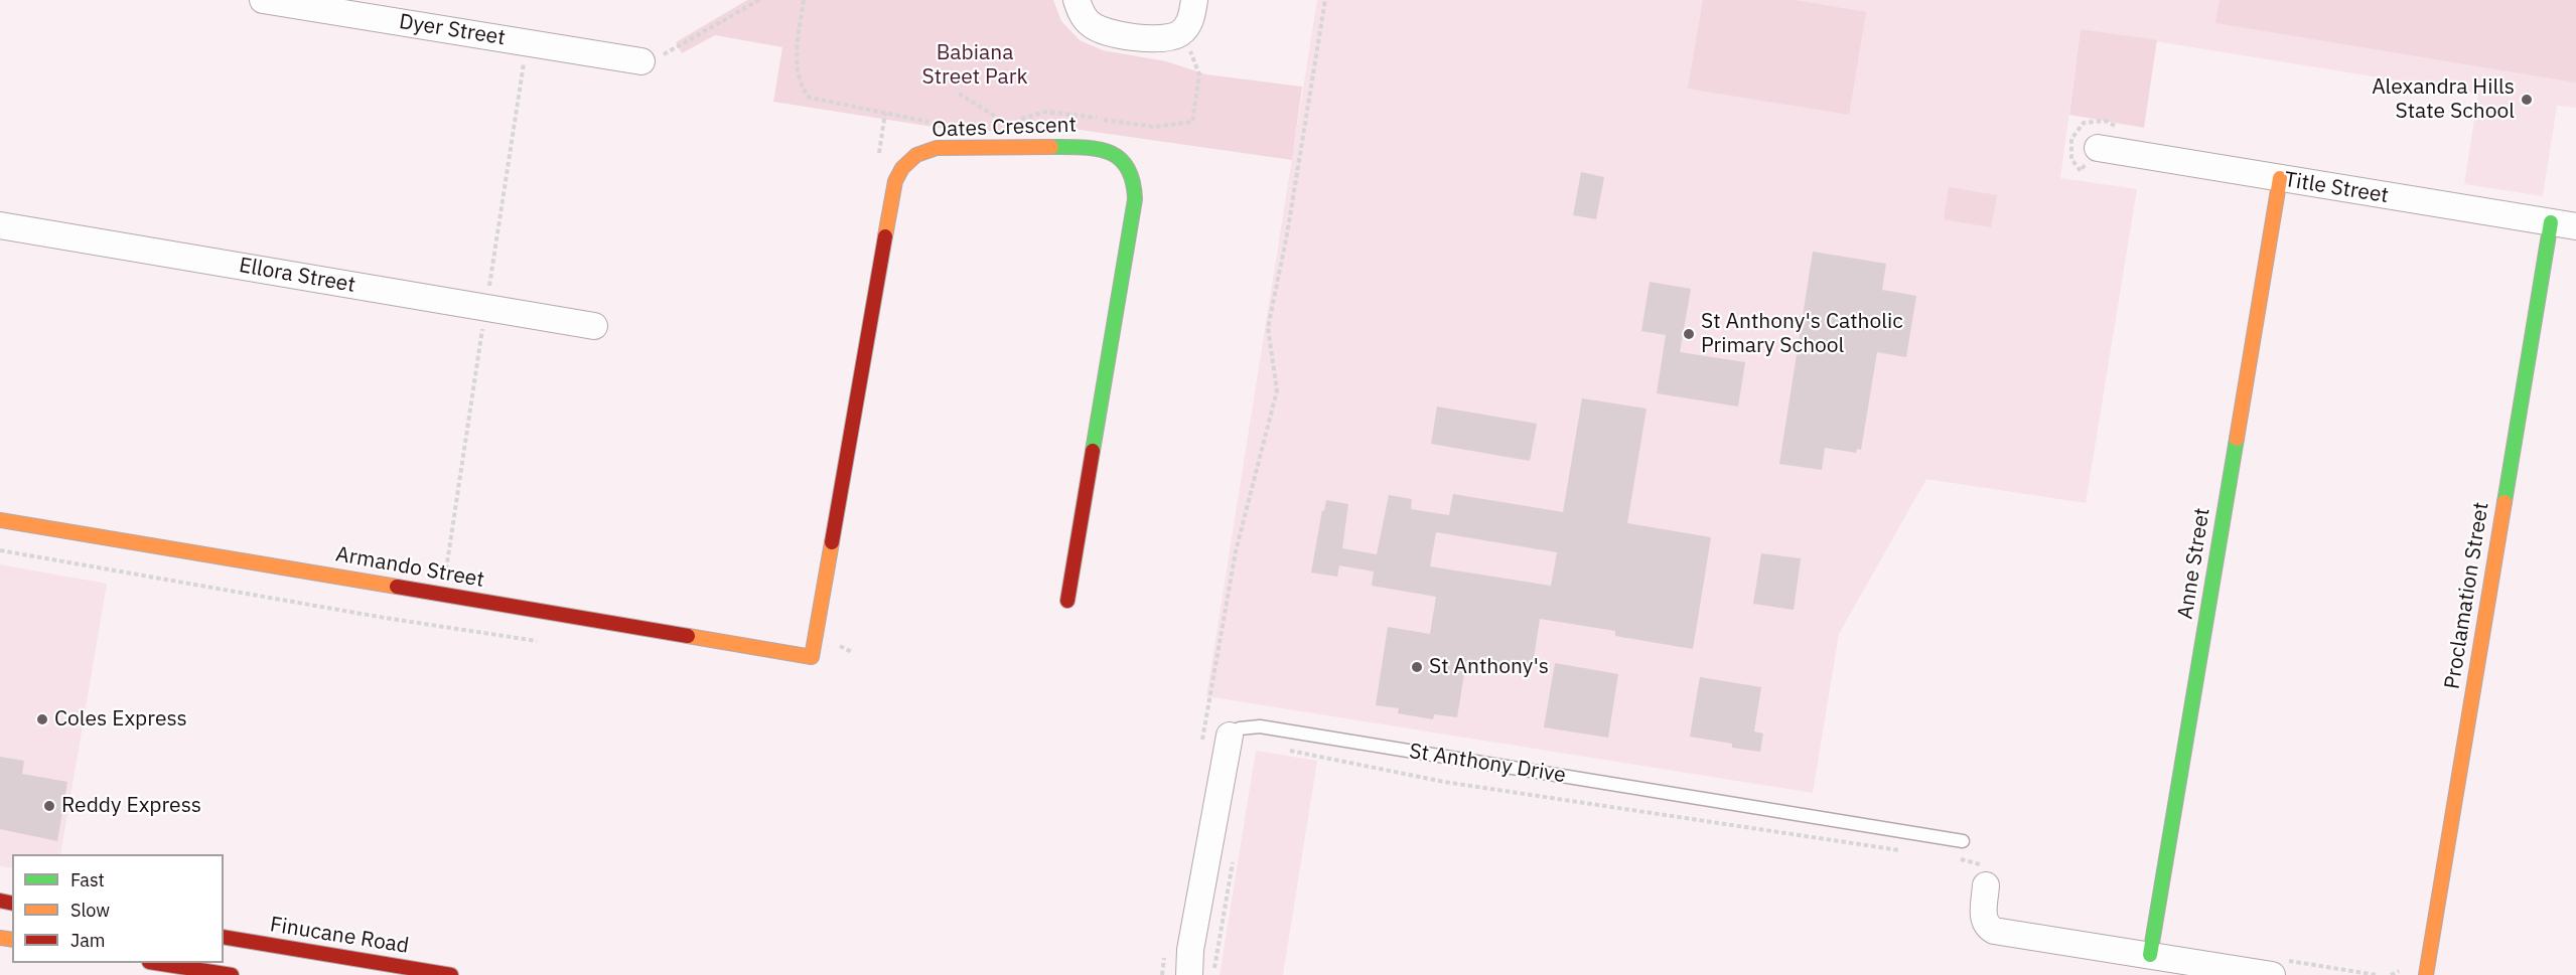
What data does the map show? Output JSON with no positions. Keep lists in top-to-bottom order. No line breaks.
{"streets":{"main road":["Oates Crescent","Anne Street","Armando Street","Proclamation Street","Finucane Road"],"street":["Dyer Street","Title Street","Ellora Street","St Anthony Drive"]},"crossings":[["Oates Crescent","Armando Street"],["Title Street","Anne Street"],["Title Street","Proclamation Street"]],"parks":["Babiana Street Park"],"places":["Alexandra Hills State School","St Anthony's Catholic Primary School","St Anthony's","Coles Express","Reddy Express"],"legend":["Fast","Slow","Jam"]}
